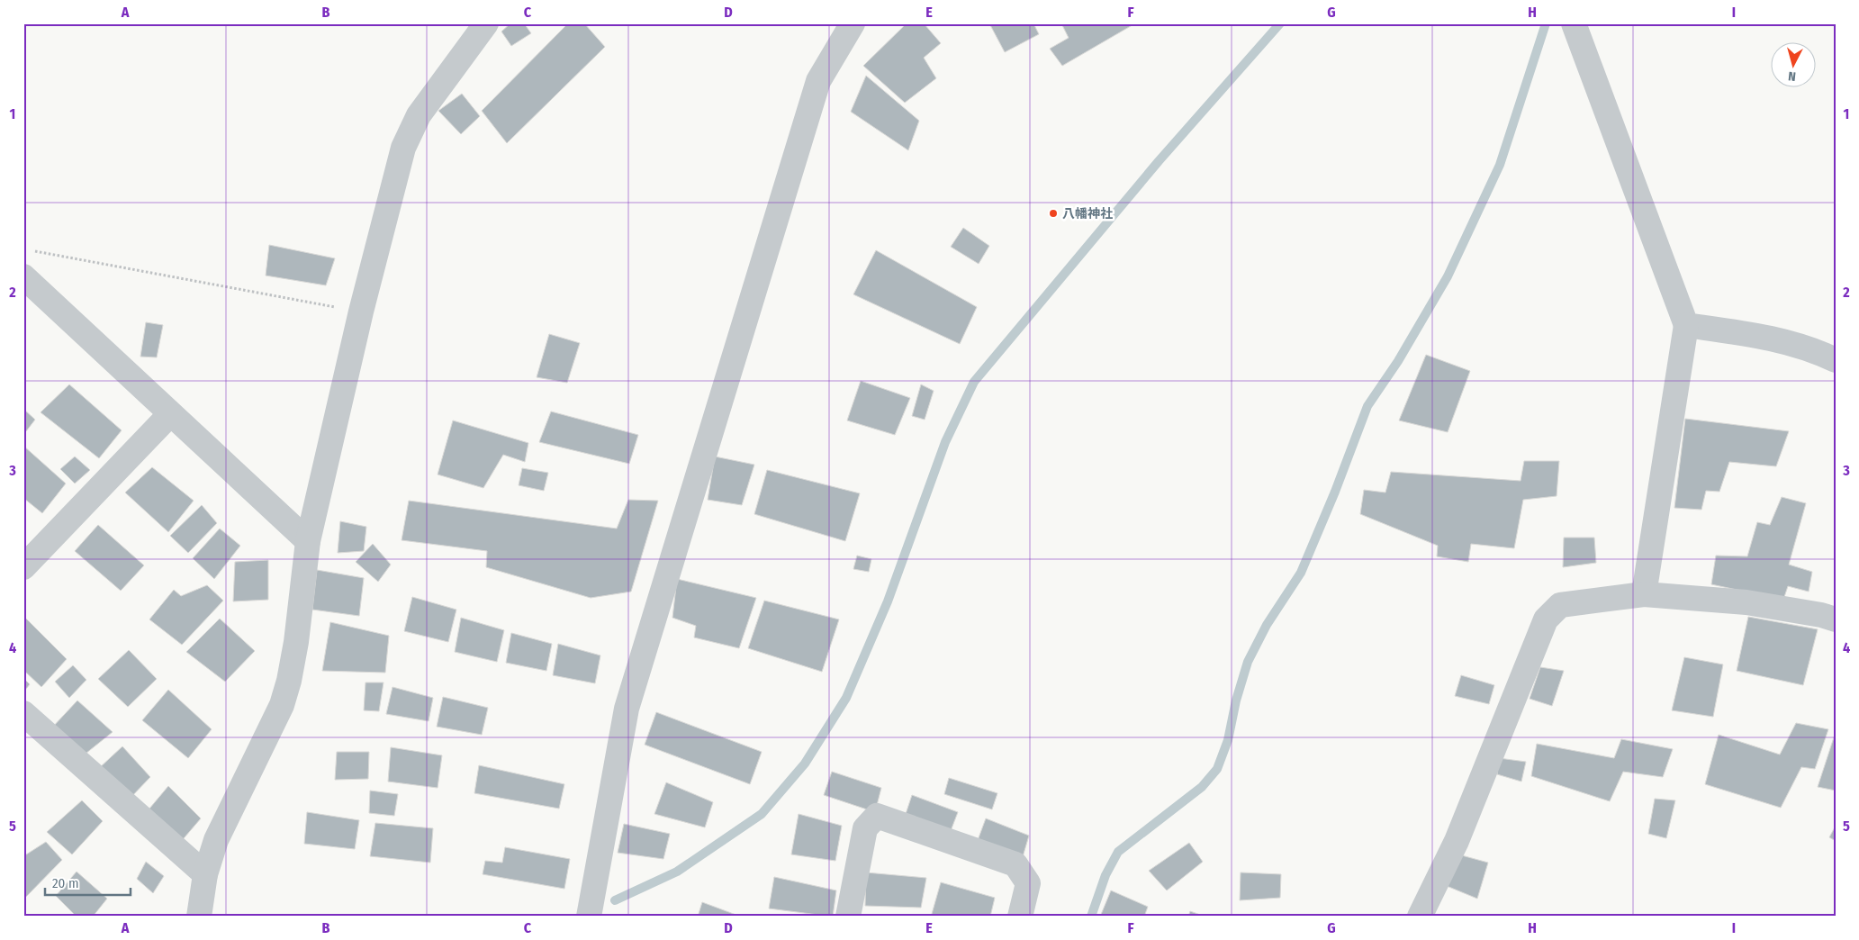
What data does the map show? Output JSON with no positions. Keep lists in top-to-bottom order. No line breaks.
{"places":["八幡神社"],"scale_bar":"20 m","north":"bottom","grid":{"columns":["A","B","C","D","E","F","G","H","I"],"rows":["1","2","3","4","5"]}}
